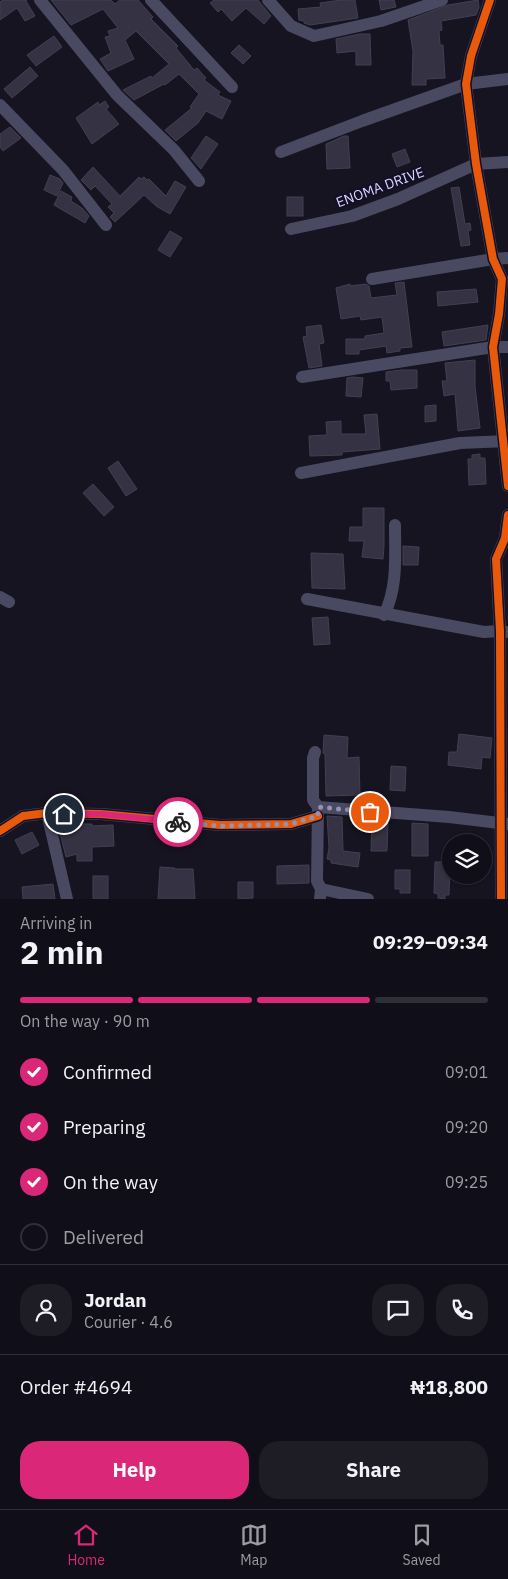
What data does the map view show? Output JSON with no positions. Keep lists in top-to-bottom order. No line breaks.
{"streets":{"street":["ENOMA DRIVE"]},"page":{"heading":["2 min","Arriving in","09:29–09:34"],"panel":["Jordan","Courier · 4.6","Order #4694","₦18,800"],"bar":"On the way · 90 m","list":[["Confirmed","09:01"],["Preparing","09:20"],["On the way","09:25"],"Delivered"],"buttons":["Help","Share"],"tabs":["Home","Map","Saved"]}}
